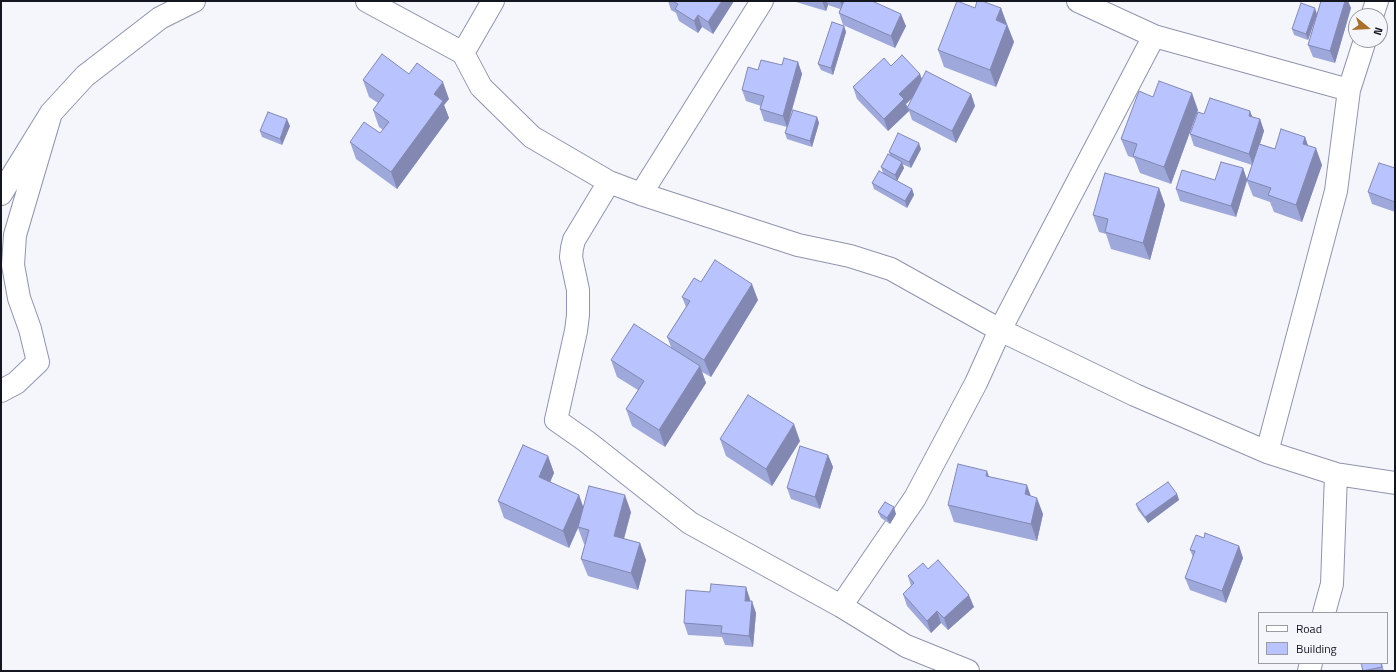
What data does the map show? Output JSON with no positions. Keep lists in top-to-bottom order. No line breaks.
{"legend":["Road","Building"],"north":"right"}
